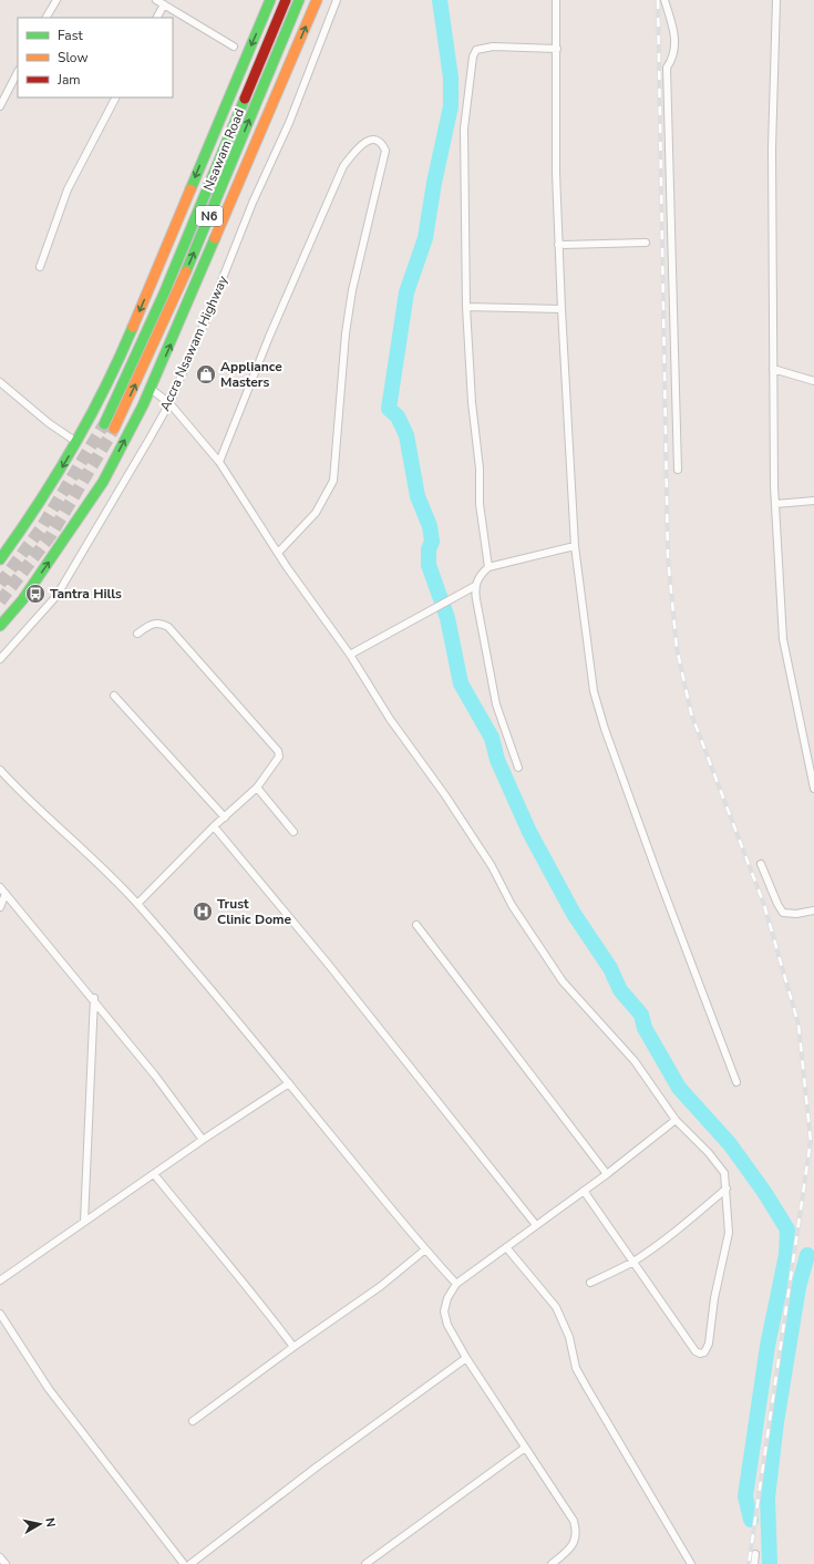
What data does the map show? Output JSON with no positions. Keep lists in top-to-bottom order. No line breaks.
{"streets":{"main road":["Nsawam Road","N6"],"street":["Accra Nsawam Highway"]},"places":{"shop":["Appliance Masters"],"bus stop":["Tantra Hills"],"hospital":["Trust Clinic Dome"]},"legend":["Fast","Slow","Jam"],"north":"right"}
